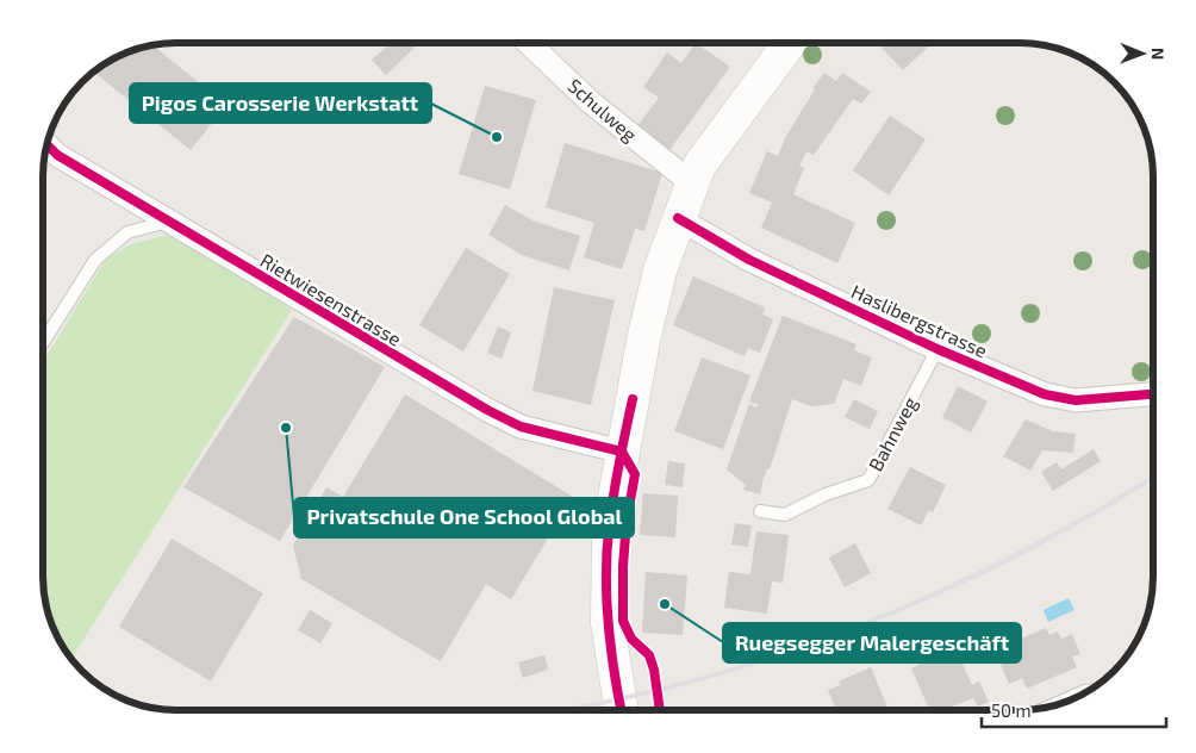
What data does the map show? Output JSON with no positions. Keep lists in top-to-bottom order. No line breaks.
{"streets":{"street":["Schulweg","Rietwiesenstrasse","Haslibergstrasse"],"lane":["Bahnweg"]},"crossings":[["Haslibergstrasse","Bahnweg"]],"places":["Pigos Carosserie Werkstatt","Privatschule One School Global","Ruegsegger Malergeschäft"],"scale_bar":"50 m","north":"right"}
